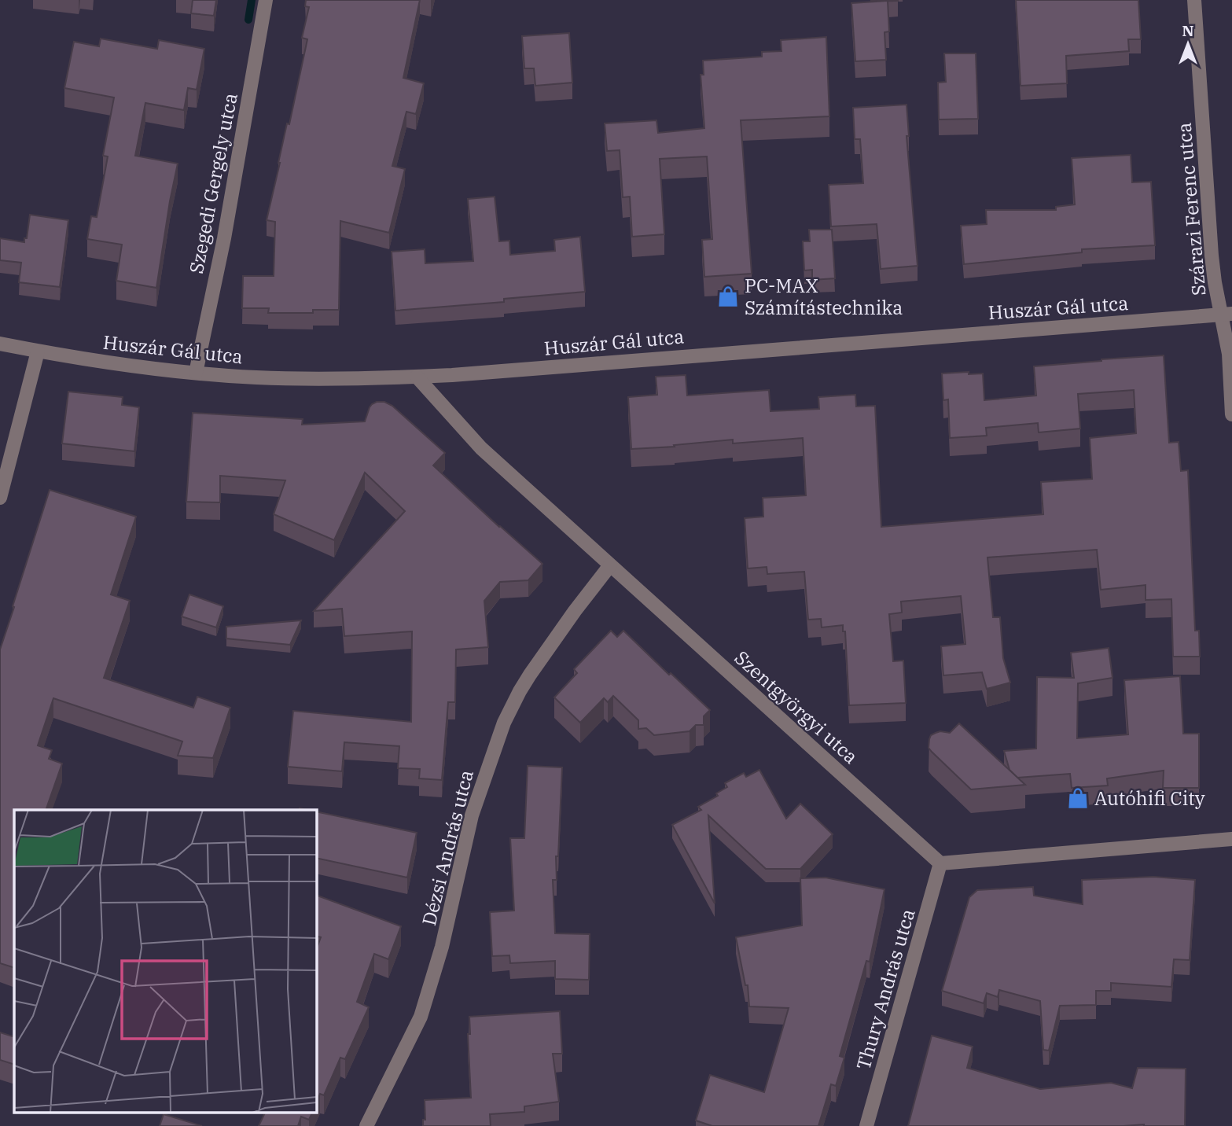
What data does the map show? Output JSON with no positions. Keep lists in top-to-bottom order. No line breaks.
{"streets":{"street":["Szegedi Gergely utca","Szárazi Ferenc utca","Huszár Gál utca","Szentgyörgyi utca","Dézsi András utca","Thury András utca"]},"crossings":[["Szegedi Gergely utca","Huszár Gál utca"],["Szárazi Ferenc utca","Huszár Gál utca"],["Huszár Gál utca","Szentgyörgyi utca"],["Szentgyörgyi utca","Dézsi András utca"],["Szentgyörgyi utca","Thury András utca"]],"places":{"shop":["PC-MAX Számítástechnika","Autóhifi City"]},"north":"top"}
